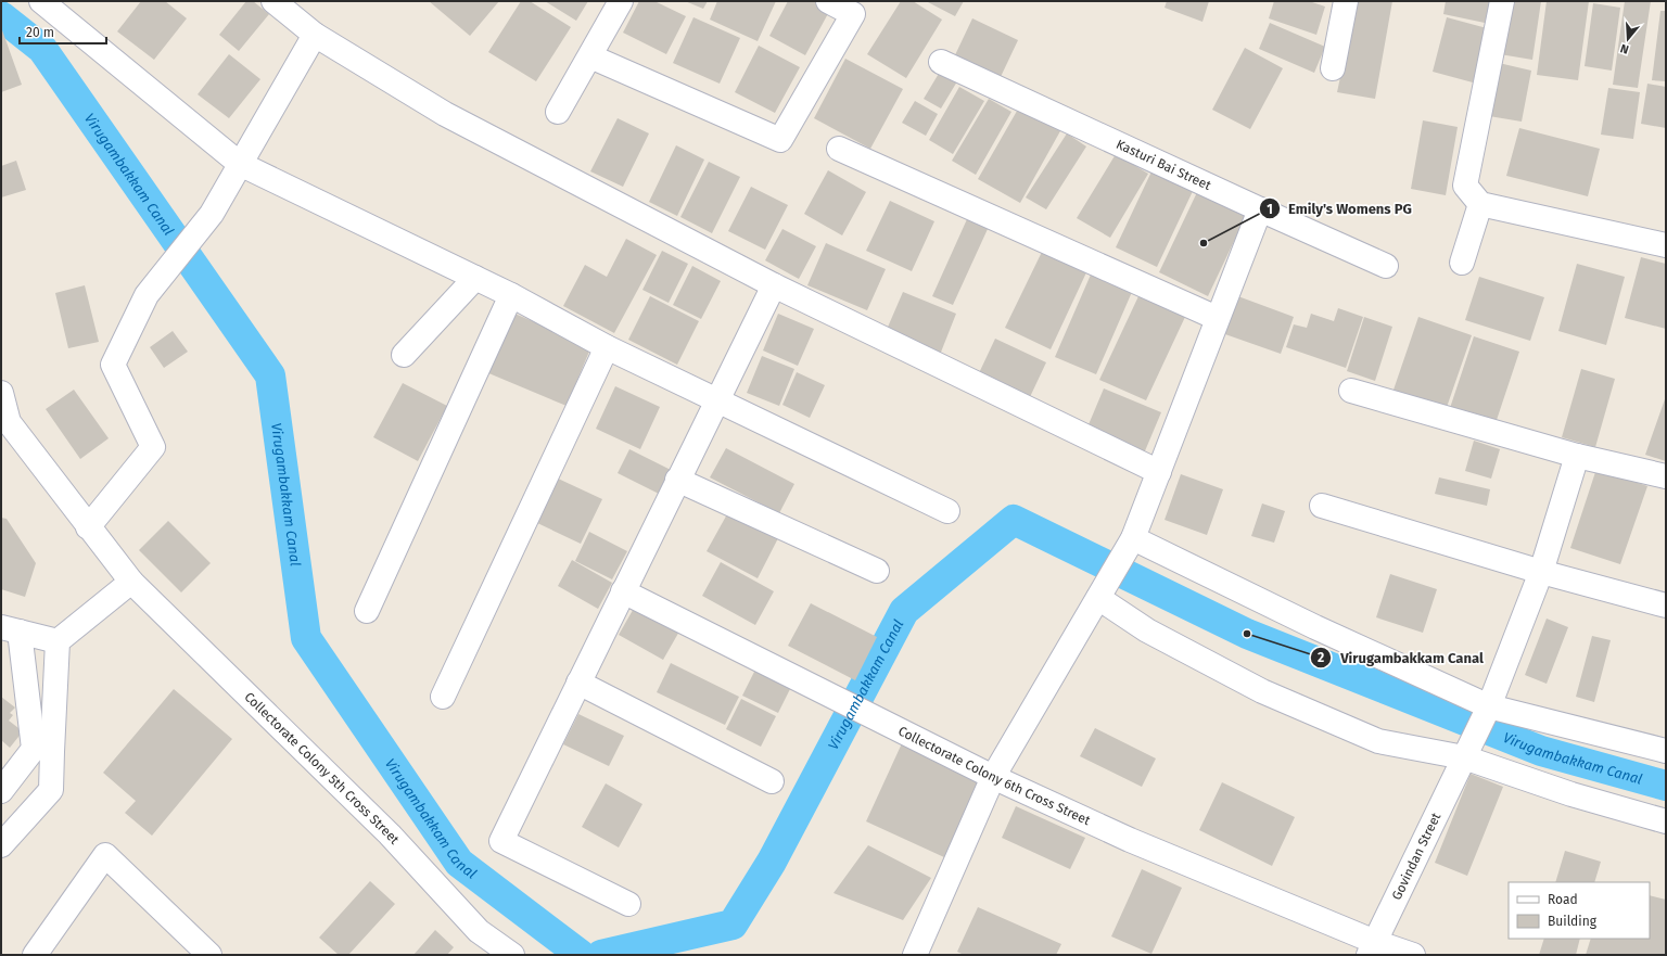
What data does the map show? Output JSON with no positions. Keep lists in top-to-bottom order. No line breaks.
{"streets":{"street":["Kasturi Bai Street","Collectorate Colony 5th Cross Street","Collectorate Colony 6th Cross Street","Govindan Street"]},"crossings":[["Collectorate Colony 6th Cross Street","Govindan Street"]],"water":["Virugambakkam Canal"],"places":["Emily's Womens PG","Virugambakkam Canal"],"legend":["Road","Building"],"scale_bar":"20 m","north":"bottom"}
